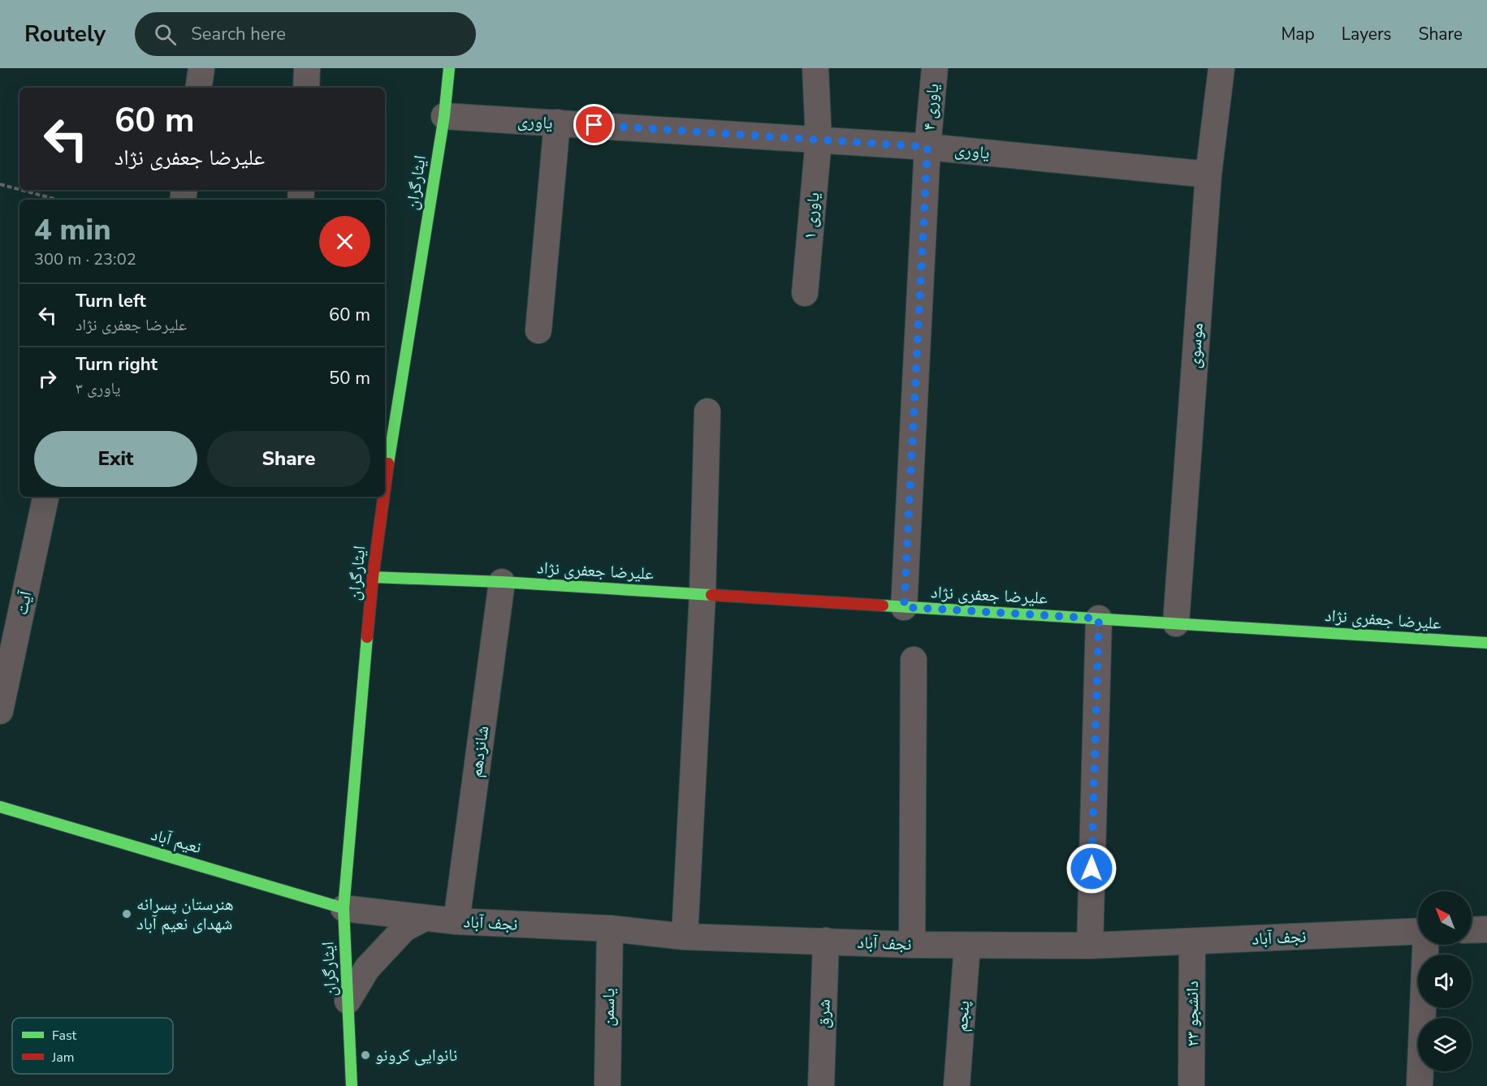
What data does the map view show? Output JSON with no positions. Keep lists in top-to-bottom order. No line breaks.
{"streets":{"street":["یاوری ۴","یاوری","ایثارگران","یاوری ۱","موسوی","علیرضا جعفری نژاد","آیت","شانزدهم","نعیم آباد","نجف آباد","یاسمن","شرق","دانشجو ۲۳","پنجم"]},"crossings":[["یاوری ۴","یاوری"],["یاوری ۴","علیرضا جعفری نژاد"],["یاوری","ایثارگران"],["یاوری","یاوری ۱"],["یاوری","موسوی"],["ایثارگران","علیرضا جعفری نژاد"],["ایثارگران","نعیم آباد"],["ایثارگران","نجف آباد"],["موسوی","علیرضا جعفری نژاد"],["علیرضا جعفری نژاد","شانزدهم"],["شانزدهم","نجف آباد"],["نعیم آباد","نجف آباد"],["نجف آباد","یاسمن"],["نجف آباد","شرق"],["نجف آباد","دانشجو ۲۳"],["نجف آباد","پنجم"]],"places":["هنرستان پسرانه شهدای نعیم آباد","نانوایی کرونو"],"legend":["Fast","Jam"],"north":"top left","page":{"header":"Routely","search":"Search here","nav":["Map","Layers","Share"],"turn":["60 m","علیرضا جعفری نژاد"],"heading":["4 min","300 m · 23:02"],"list":[{"name":"Turn left","note":"علیرضا جعفری نژاد","value":"60 m"},{"name":"Turn right","note":"یاوری ۳","value":"50 m"}],"buttons":["Exit","Share"]}}
